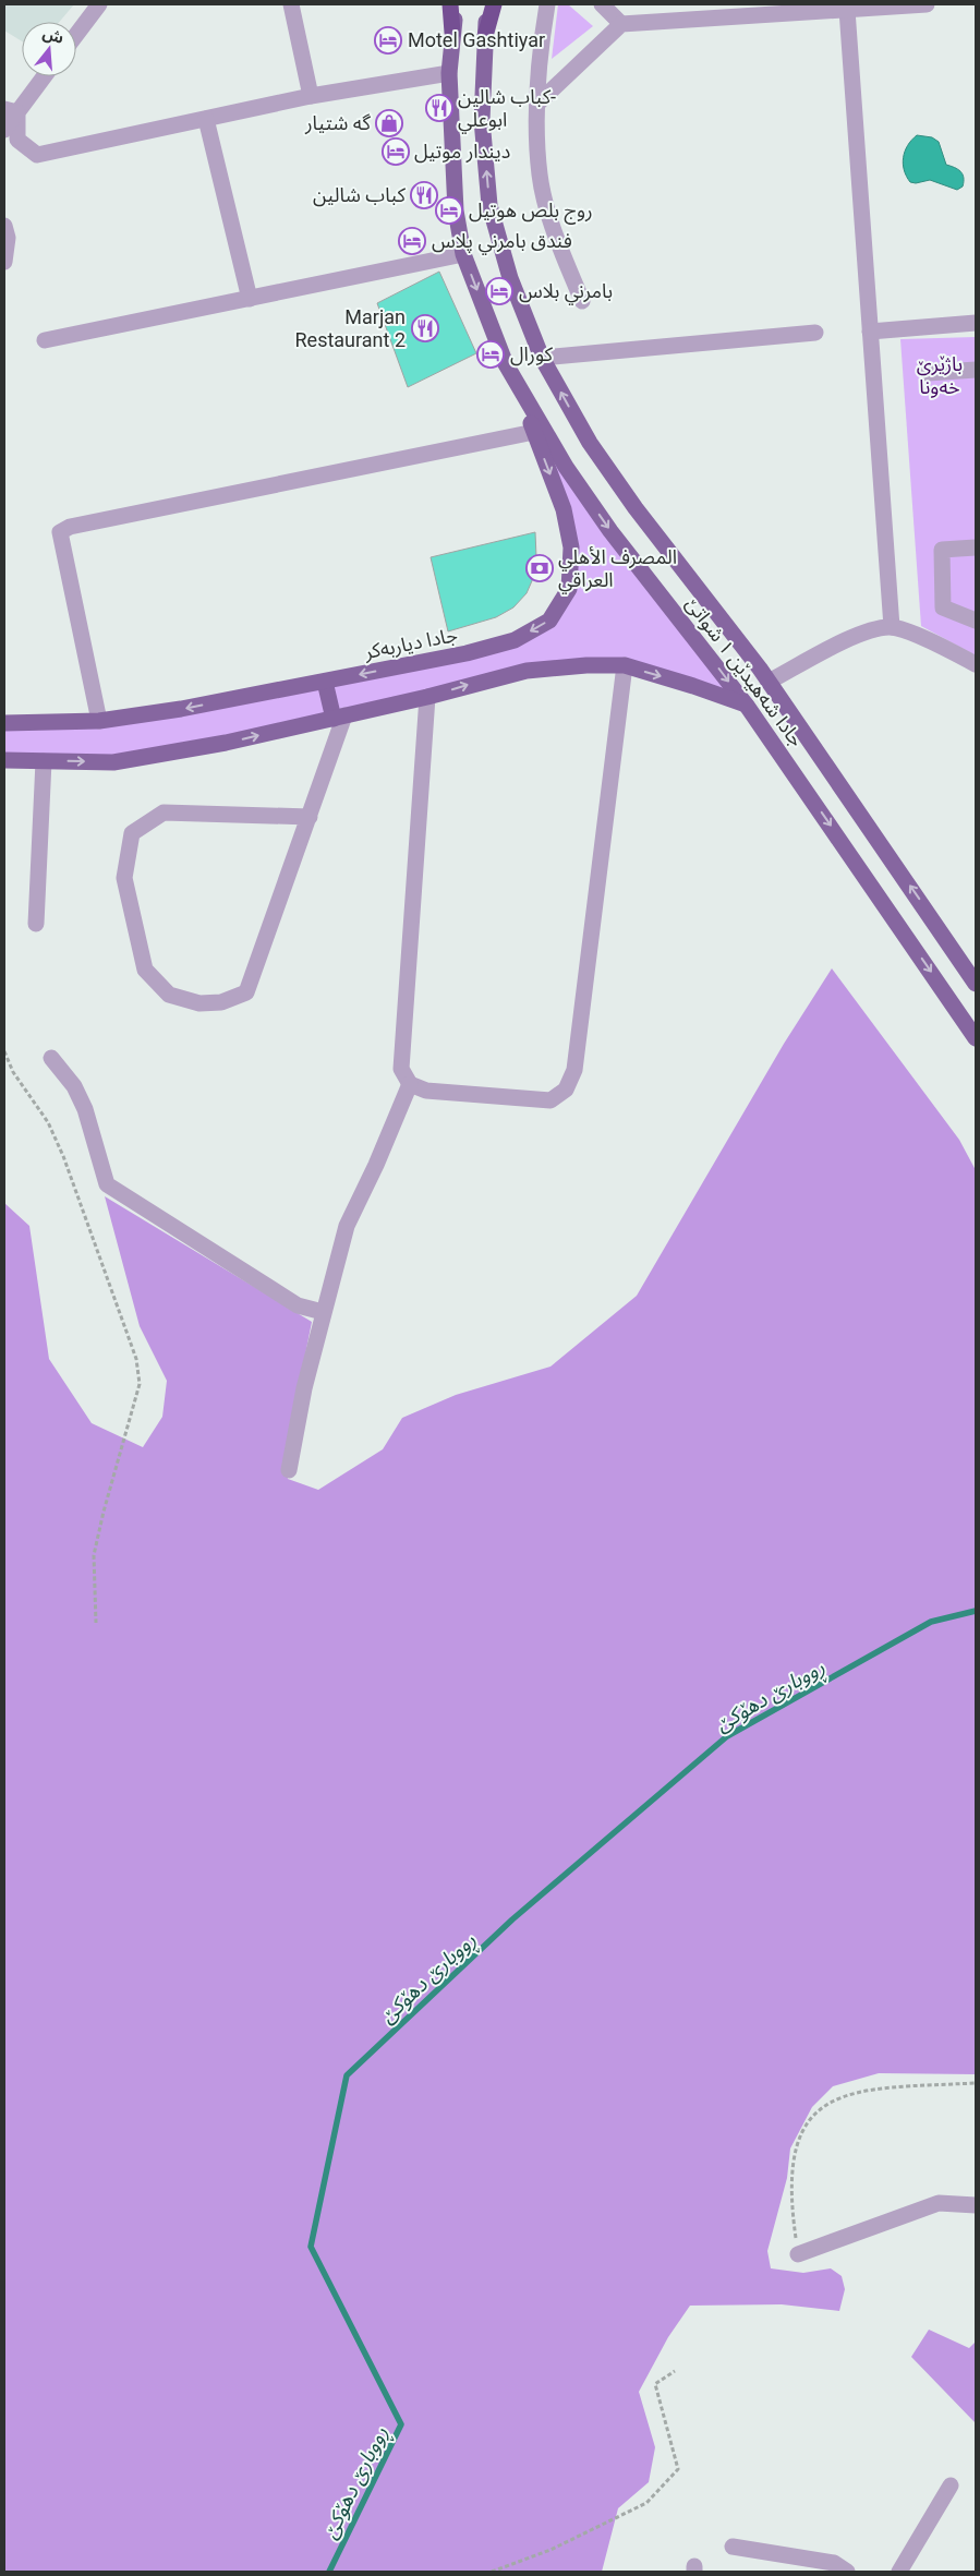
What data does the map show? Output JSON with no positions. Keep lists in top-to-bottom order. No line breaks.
{"streets":{"main road":["جادا دیاربه‌كر","جادا شەهیدێن ١ شواتێ"]},"crossings":[["جادا دیاربه‌كر","جادا شەهیدێن ١ شواتێ"]],"water":["ڕووبارێ دهۆكێ"],"parks":["باژێرێ خه‌ونا"],"places":{"hotel":["Motel Gashtiyar","ديندار موتيل","روج بلص هوتيل","فندق بامرني پلاس","بامرني بلاس","كورال"],"restaurant":["كباب شالين- ابوعلي","كباب شالين","Marjan Restaurant 2"],"shop":["گه شتيار"],"bank":["المصرف الأهلي العراقي"]},"north":"top"}
